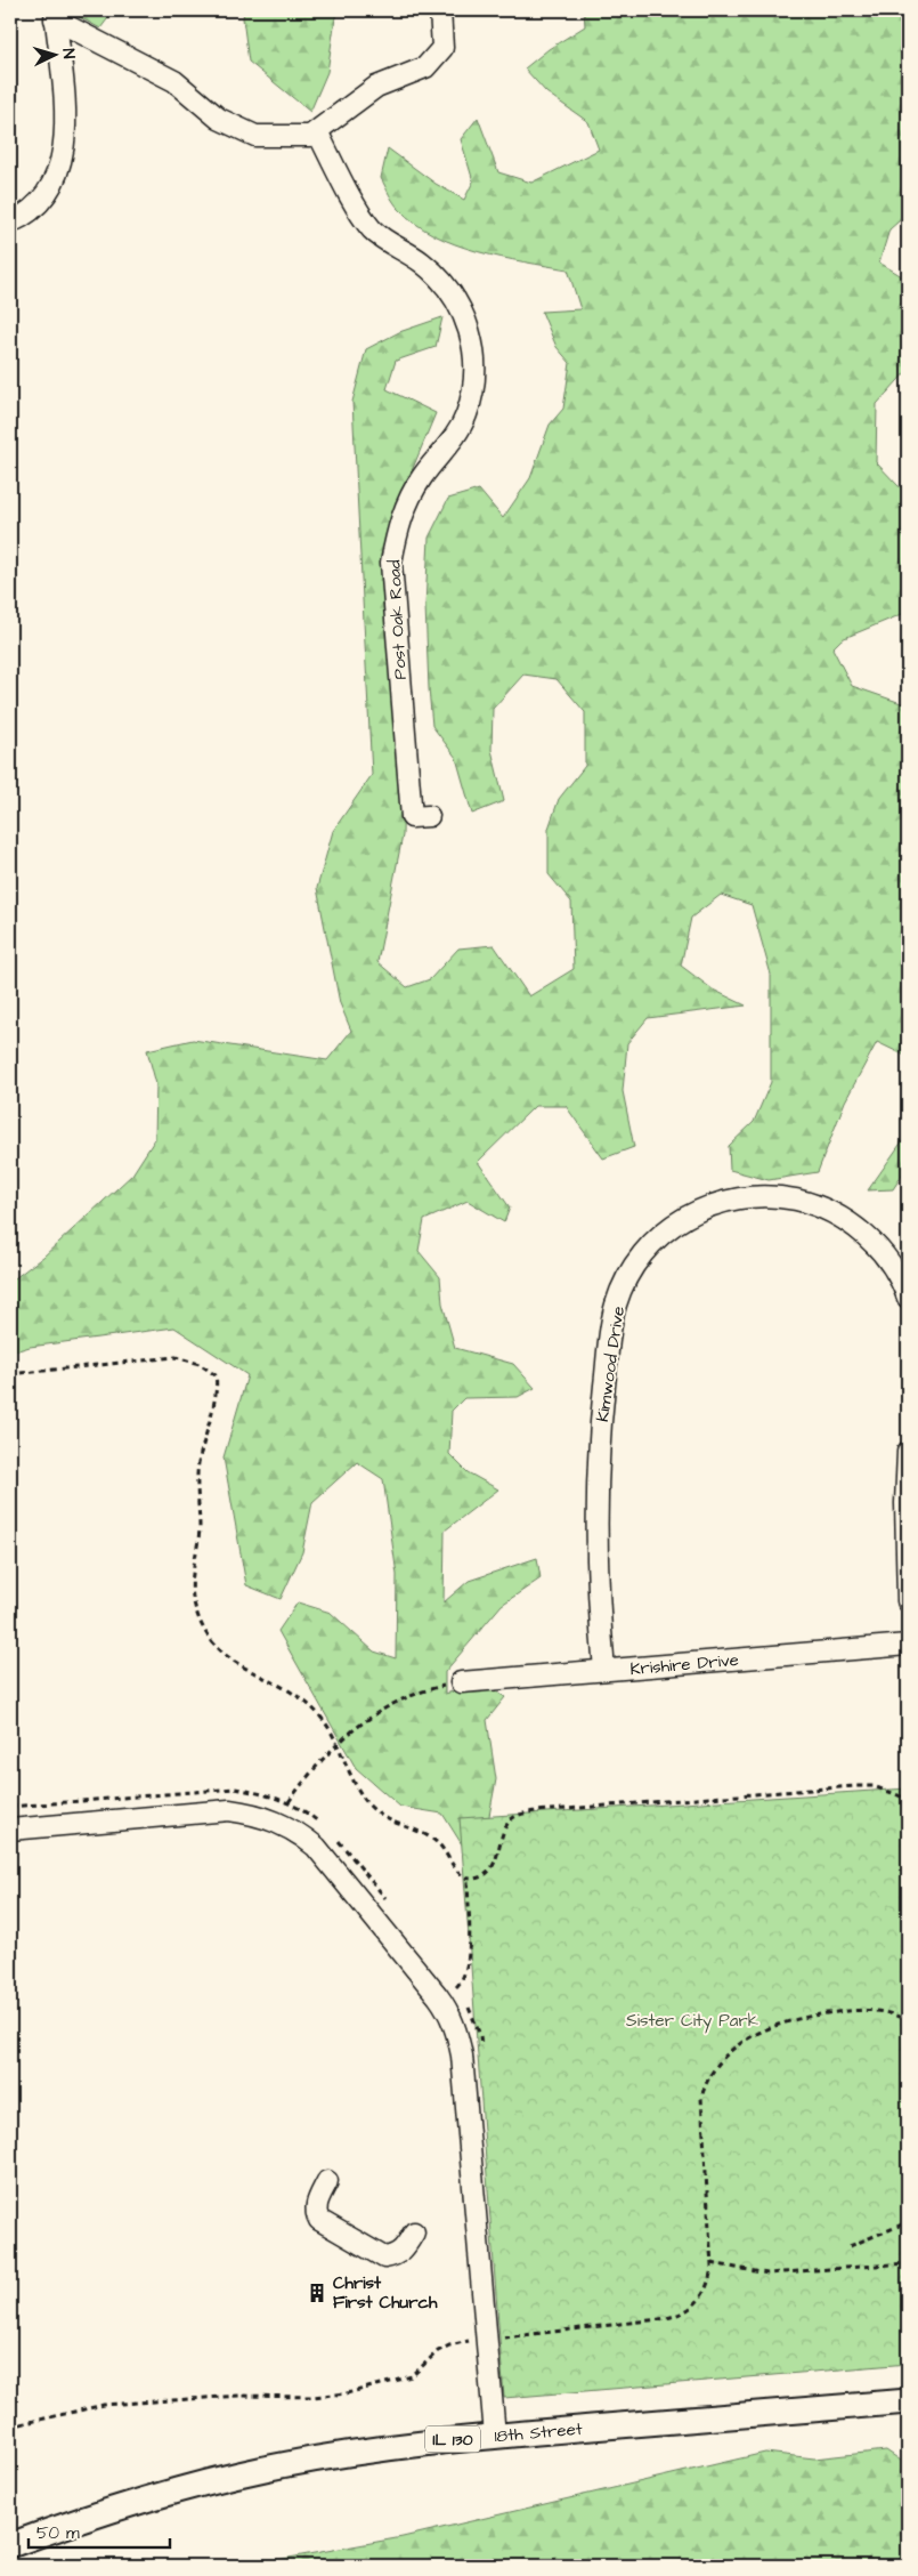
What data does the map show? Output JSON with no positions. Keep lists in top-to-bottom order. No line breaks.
{"streets":{"main road":["18th Street","IL 130"],"street":["Post Oak Road","Kimwood Drive","Krishire Drive"]},"crossings":[["Kimwood Drive","Krishire Drive"]],"parks":["Sister City Park"],"places":{"building":["Christ First Church"]},"scale_bar":"50 m","north":"right"}
